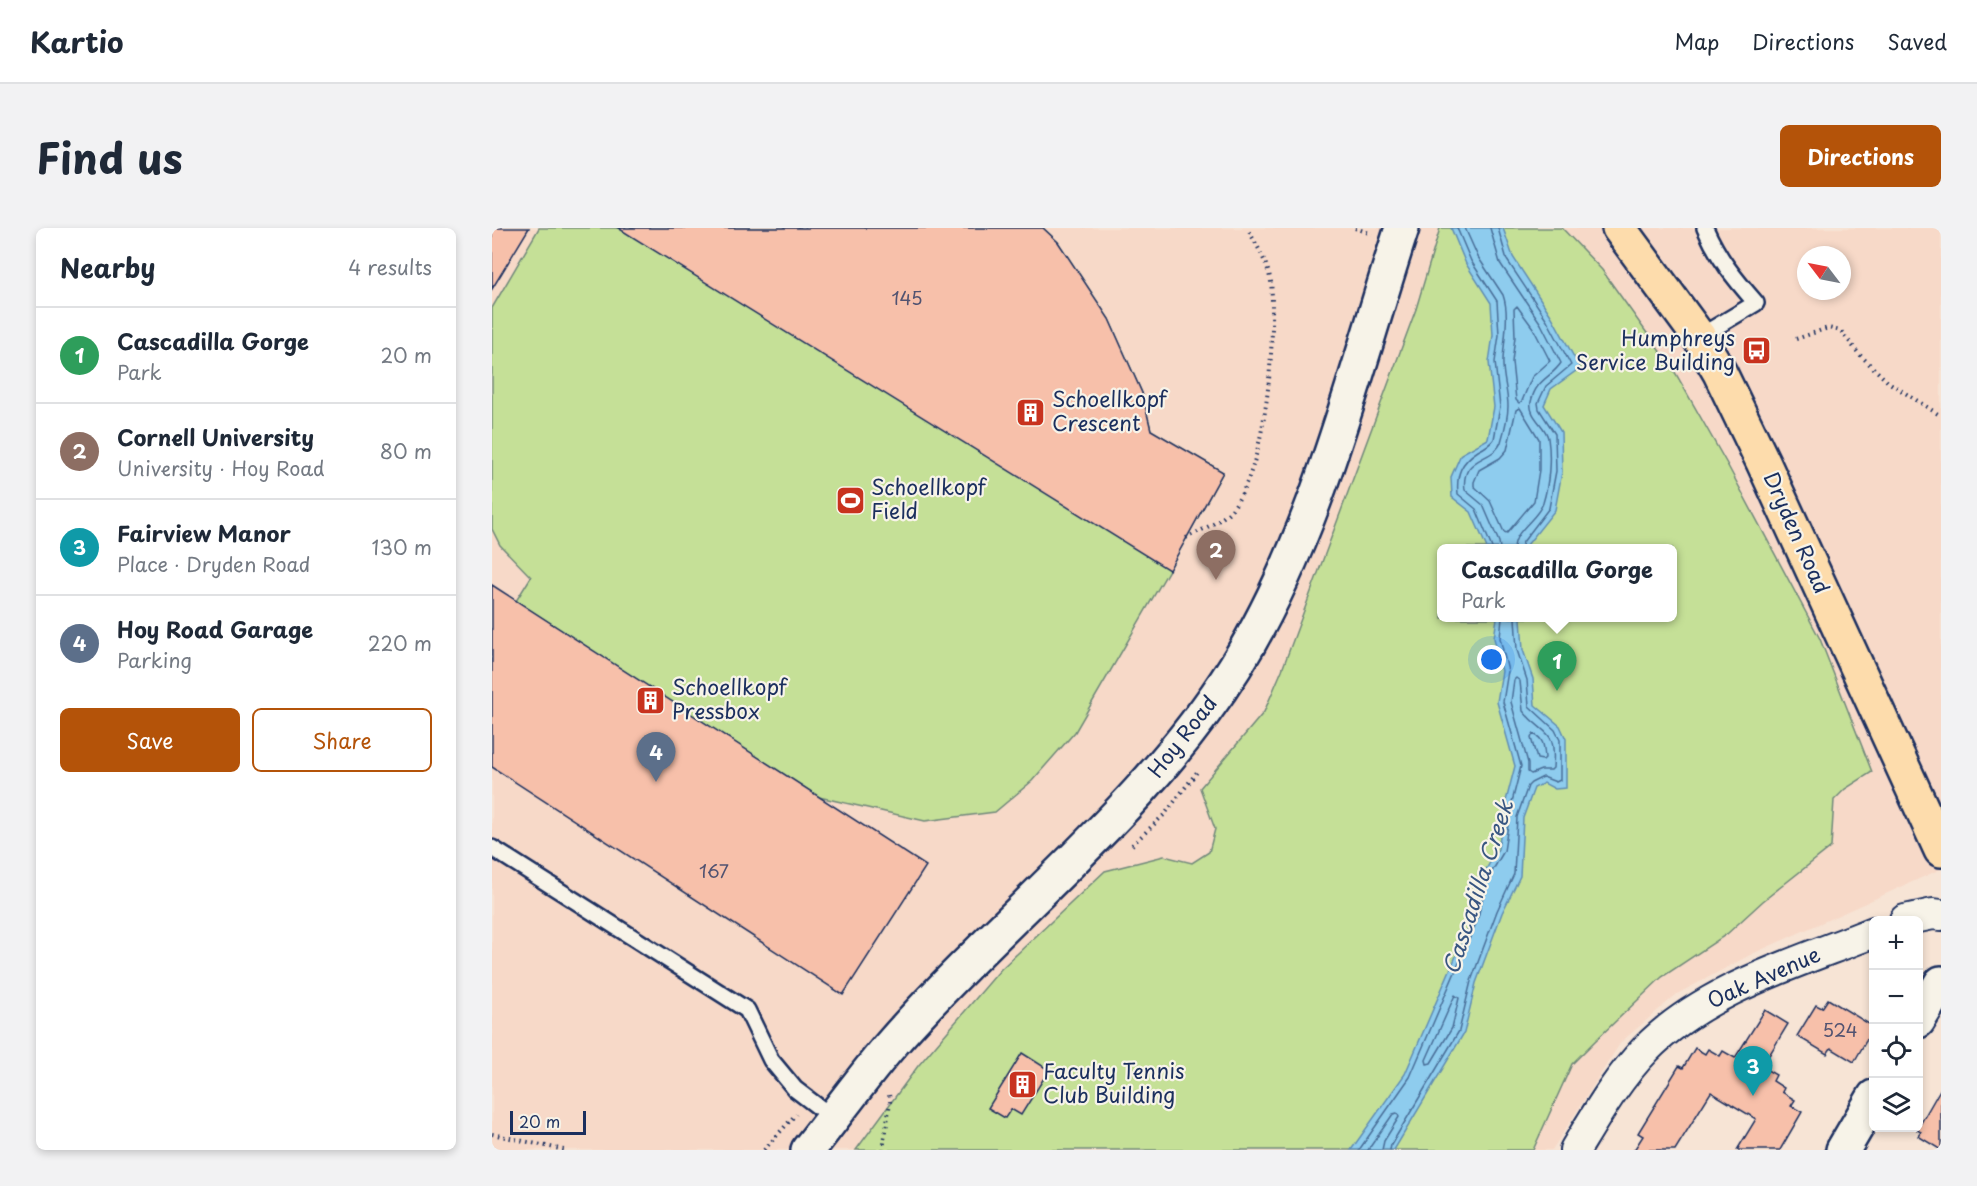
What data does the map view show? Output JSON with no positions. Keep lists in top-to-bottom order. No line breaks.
{"streets":{"main road":["Dryden Road"],"street":["Hoy Road","Oak Avenue"]},"water":["Cascadilla Creek"],"places":{"bus stop":["Humphreys Service Building"],"building":["Schoellkopf Crescent","Schoellkopf Pressbox","Faculty Tennis Club Building"],"sports":["Schoellkopf Field"]},"house_numbers":["145","167","524"],"scale_bar":"20 m","north":"top left","page":{"header":"Kartio","nav":["Map","Directions","Saved"],"title":"Find us","buttons":["Directions",["Save","Share"]],"heading":["Nearby","4 results"],"list":[{"mark":"1","name":"Cascadilla Gorge","note":"Park","value":"20 m"},{"mark":"2","name":"Cornell University","note":"University · Hoy Road","value":"80 m"},{"mark":"3","name":"Fairview Manor","note":"Place · Dryden Road","value":"130 m"},{"mark":"4","name":"Hoy Road Garage","note":"Parking","value":"220 m"}],"pins":["2","1","4","3"],"popup":["Cascadilla Gorge","Park"],"map_buttons":["+","−"],"scale":"20 m"}}
